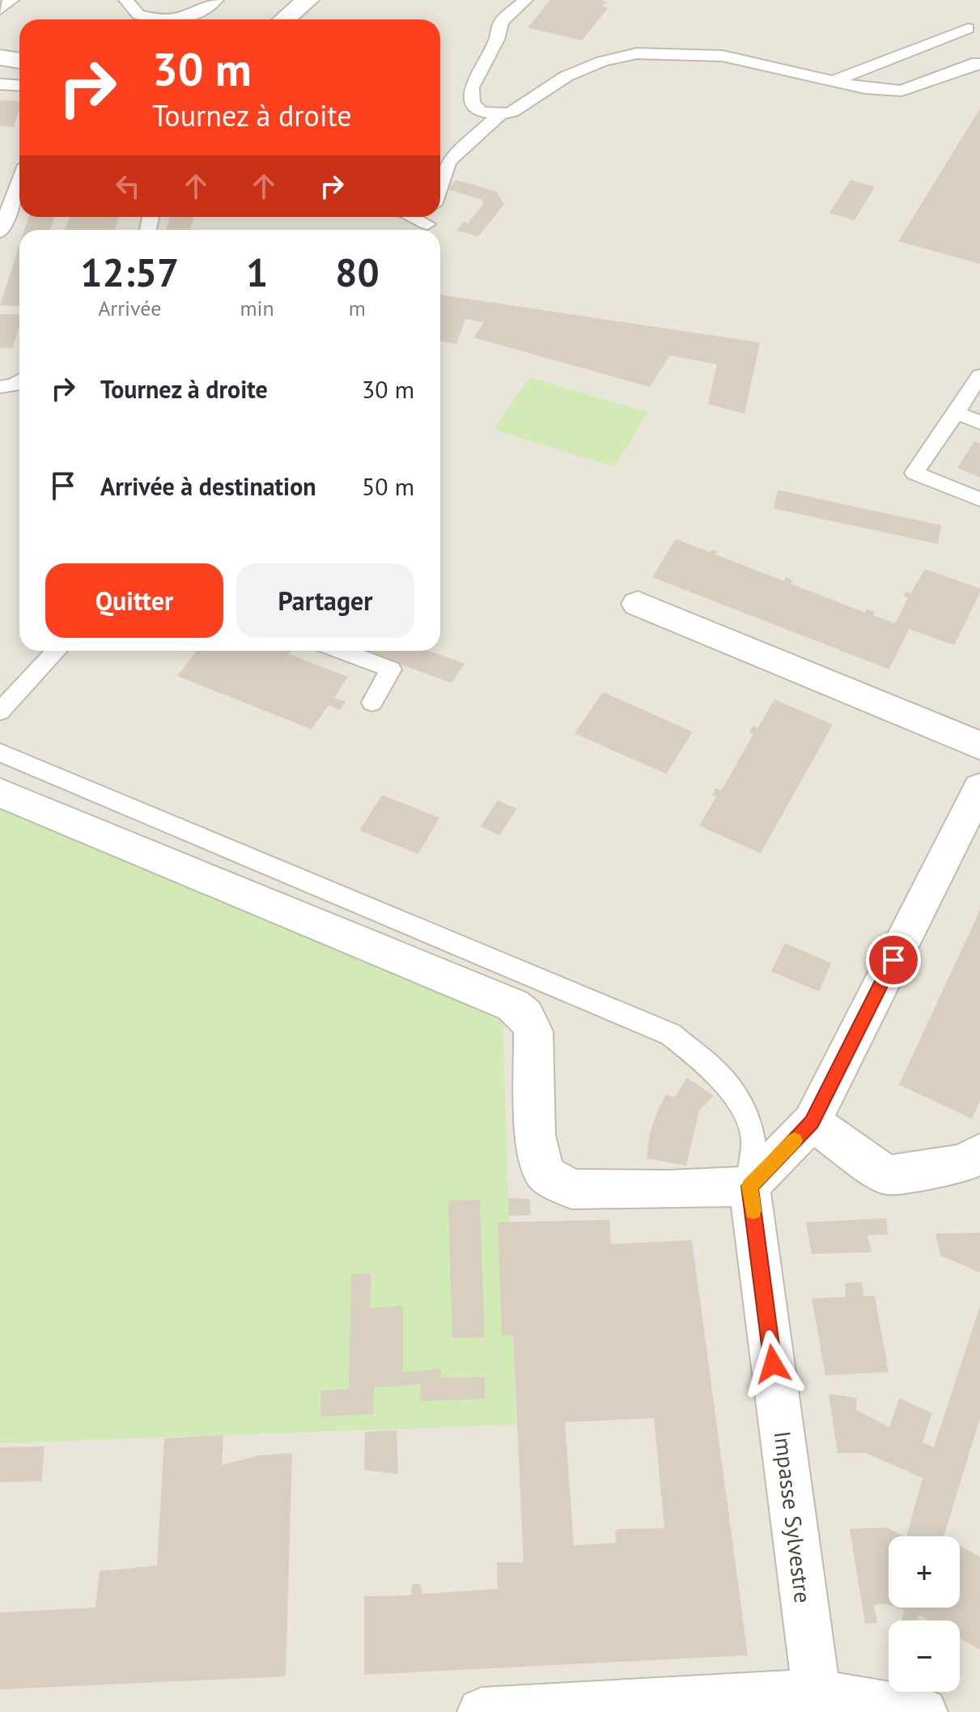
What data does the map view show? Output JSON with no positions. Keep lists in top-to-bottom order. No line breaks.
{"streets":{"street":["Impasse Sylvestre"]},"page":{"turn":["30 m","Tournez à droite"],"eta":["12:57","Arrivée","1","min","80","m"],"list":[{"name":"Tournez à droite","value":"30 m"},{"name":"Arrivée à destination","value":"50 m"}],"buttons":["Quitter","Partager"],"map_buttons":["+","−"]}}
